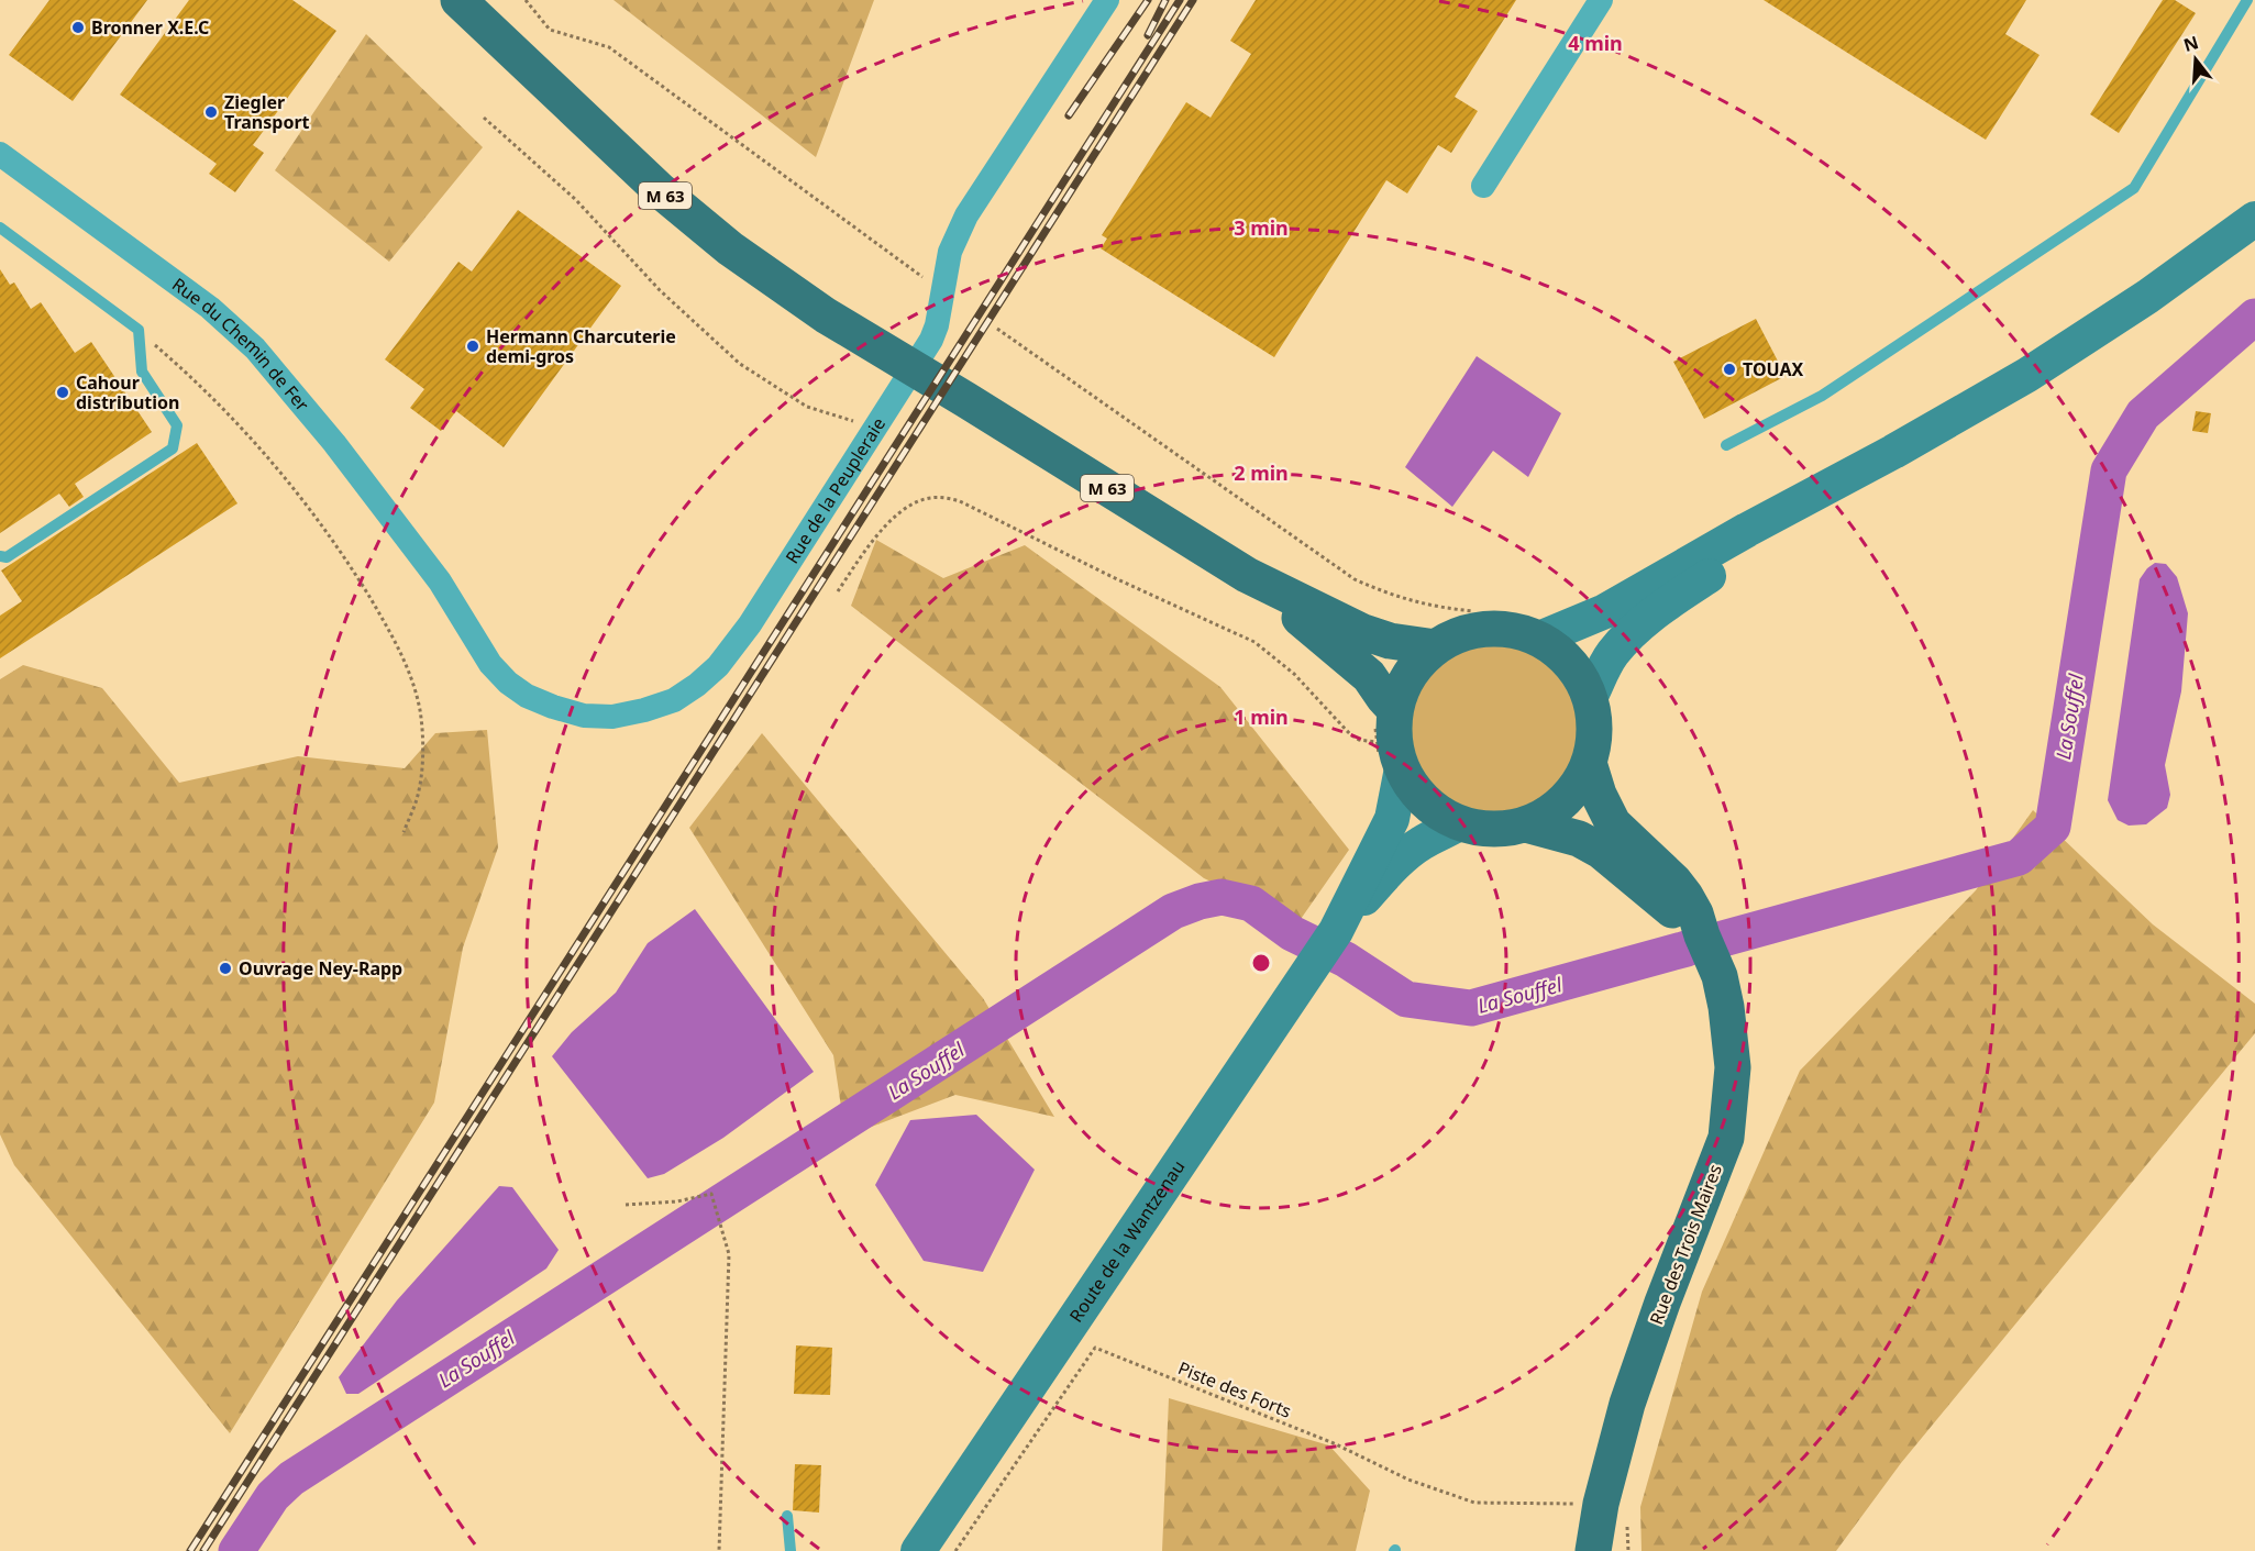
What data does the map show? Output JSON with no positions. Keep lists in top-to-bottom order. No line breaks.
{"streets":{"main road":["M 63","Route de la Wantzenau","Rue des Trois Maires"],"street":["Rue du Chemin de Fer","Rue de la Peupleraie"],"path":["Piste des Forts"]},"crossings":[["M 63","Route de la Wantzenau"],["M 63","Rue des Trois Maires"],["Rue du Chemin de Fer","Rue de la Peupleraie"],["Route de la Wantzenau","Rue des Trois Maires"],["Rue des Trois Maires","Piste des Forts"]],"water":["La Souffel"],"places":["Bronner X.E.C","Ziegler Transport","Hermann Charcuterie demi-gros","TOUAX","Cahour distribution","Ouvrage Ney-Rapp"],"north":"top","rings":["4 min","3 min","2 min","1 min"]}
